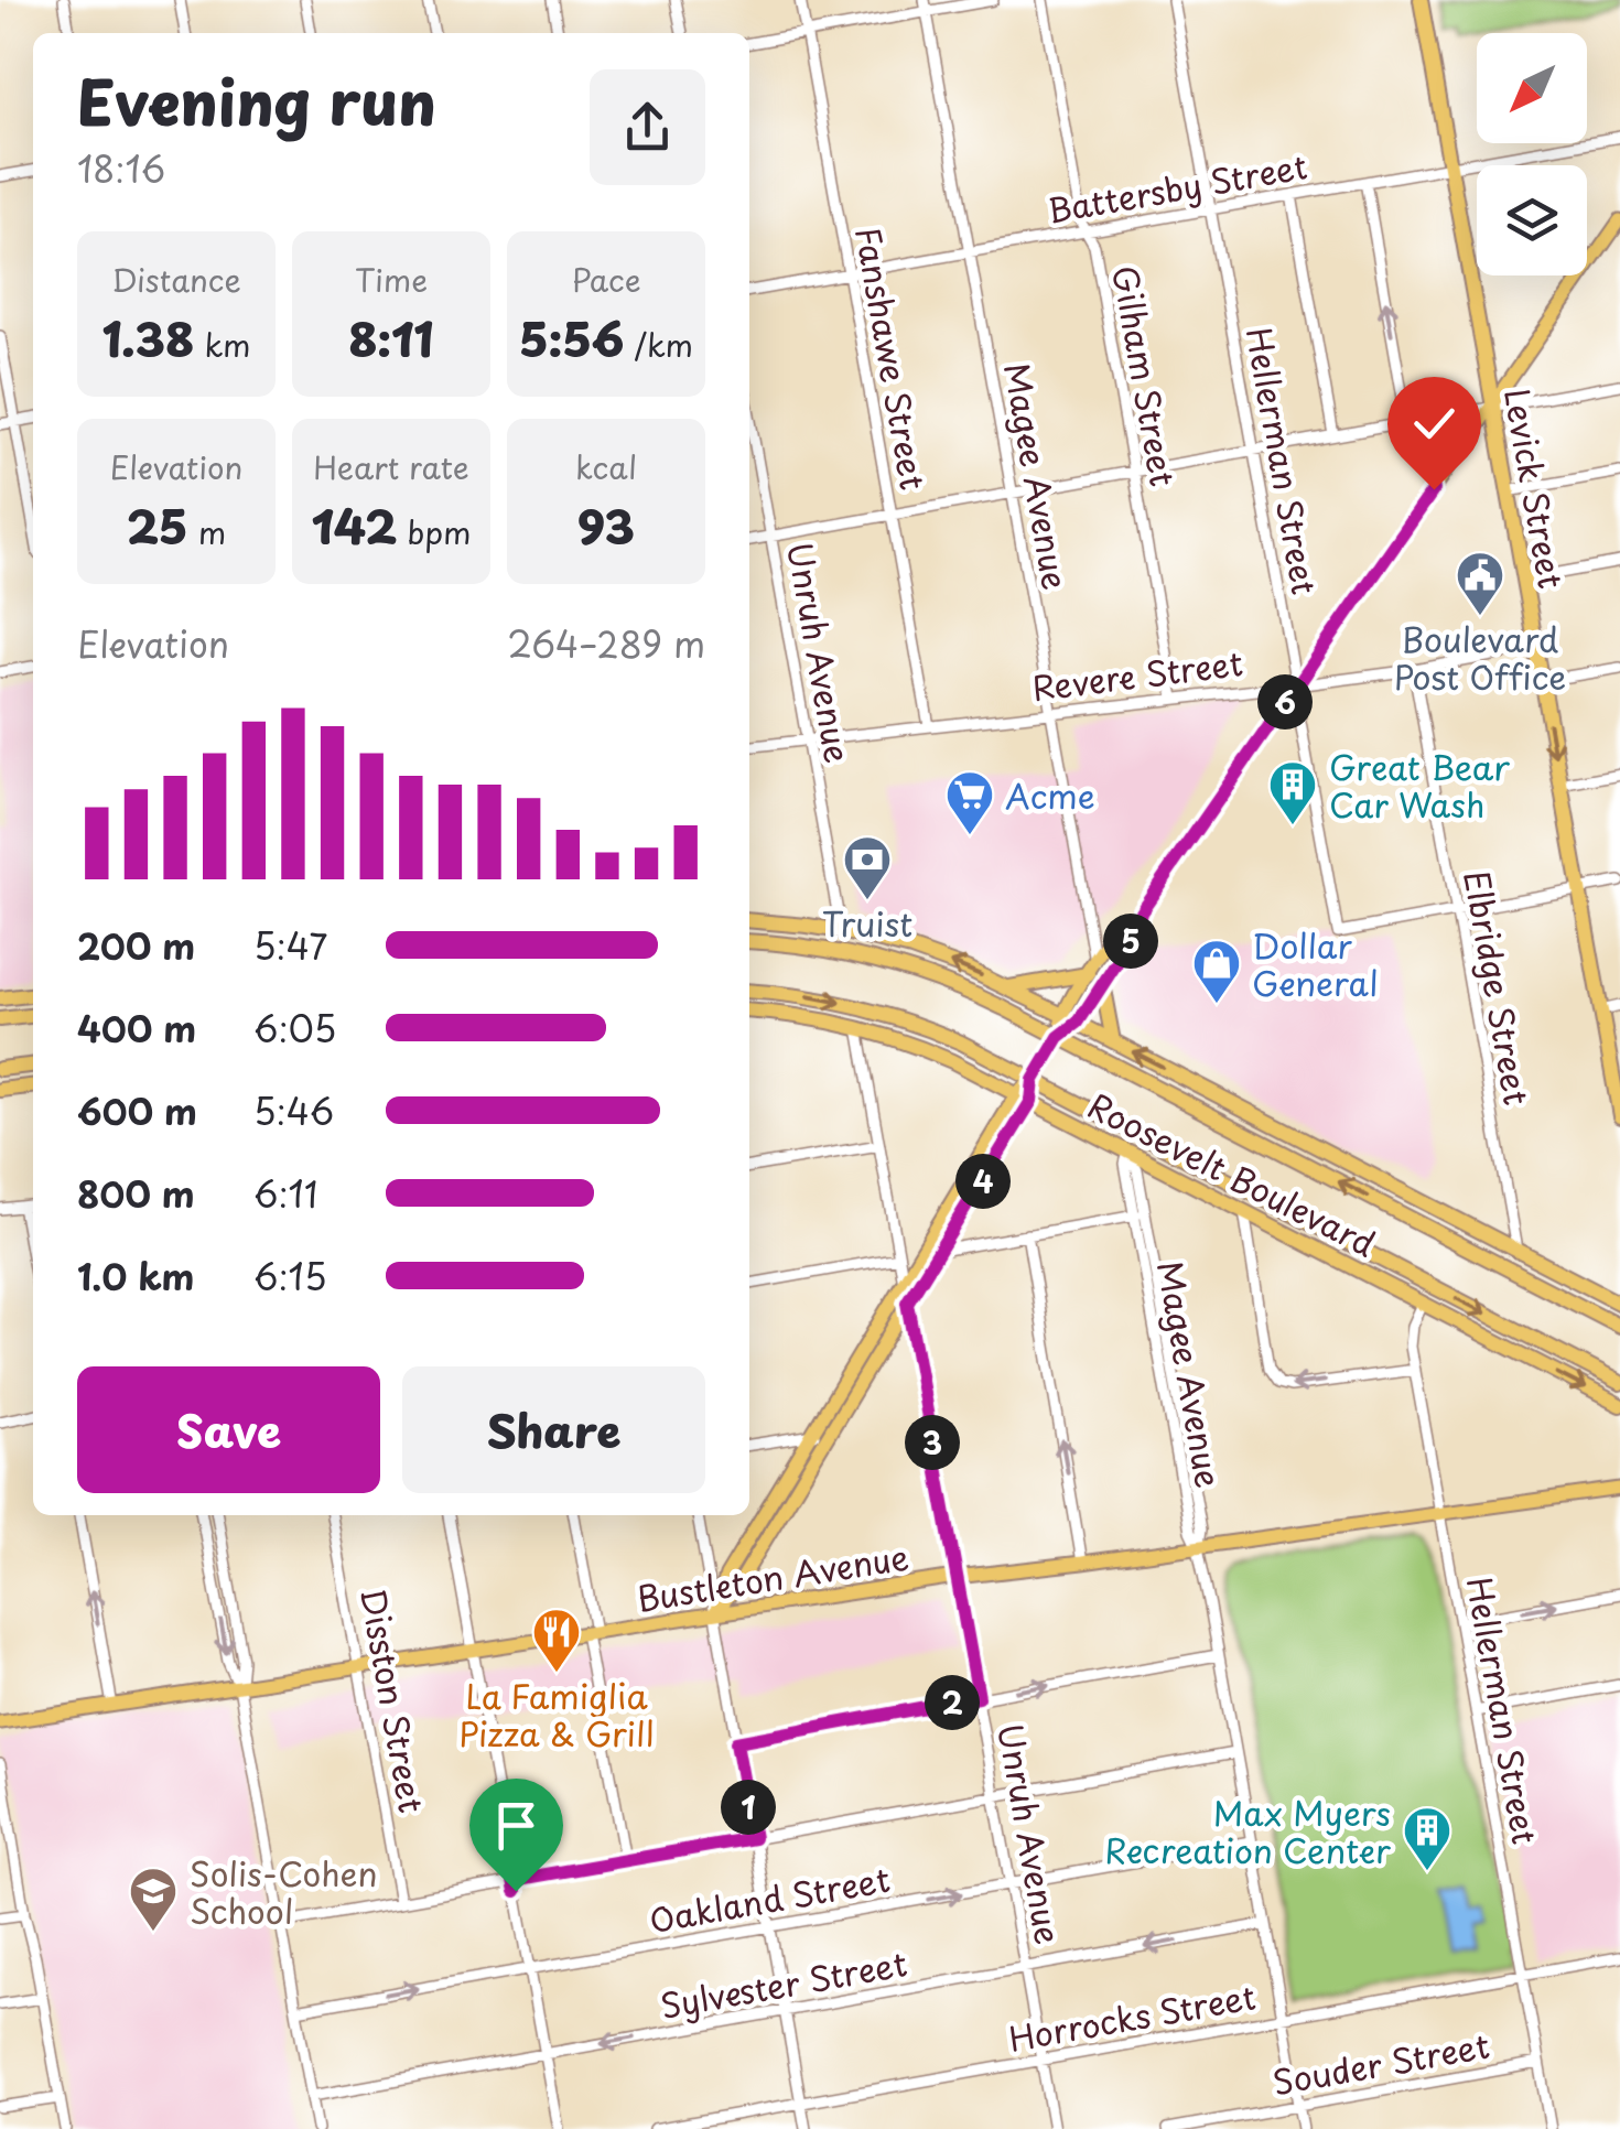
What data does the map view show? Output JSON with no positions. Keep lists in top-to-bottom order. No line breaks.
{"streets":{"highway":["Levick Street","Roosevelt Boulevard"],"main road":["Bustleton Avenue"],"street":["Battersby Street","Fanshawe Street","Gilham Street","Hellerman Street","Magee Avenue","Unruh Avenue","Revere Street","Elbridge Street","Disston Street","Oakland Street","Sylvester Street","Horrocks Street","Souder Street"]},"crossings":[["Battersby Street","Fanshawe Street"],["Battersby Street","Gilham Street"],["Battersby Street","Hellerman Street"],["Battersby Street","Magee Avenue"],["Battersby Street","Levick Street"],["Fanshawe Street","Revere Street"],["Gilham Street","Revere Street"],["Hellerman Street","Revere Street"],["Hellerman Street","Elbridge Street"],["Hellerman Street","Roosevelt Boulevard"],["Hellerman Street","Bustleton Avenue"],["Hellerman Street","Horrocks Street"],["Hellerman Street","Souder Street"],["Magee Avenue","Revere Street"],["Magee Avenue","Roosevelt Boulevard"],["Magee Avenue","Bustleton Avenue"],["Magee Avenue","Oakland Street"],["Magee Avenue","Sylvester Street"],["Magee Avenue","Horrocks Street"],["Magee Avenue","Souder Street"],["Levick Street","Revere Street"],["Unruh Avenue","Revere Street"],["Unruh Avenue","Roosevelt Boulevard"],["Unruh Avenue","Bustleton Avenue"],["Unruh Avenue","Oakland Street"],["Unruh Avenue","Sylvester Street"],["Unruh Avenue","Horrocks Street"],["Revere Street","Elbridge Street"],["Elbridge Street","Roosevelt Boulevard"],["Bustleton Avenue","Disston Street"]],"one_way":["Oakland Street","Sylvester Street"],"places":{"public building":["Boulevard Post Office"],"building":["Great Bear Car Wash","Max Myers Recreation Center"],"supermarket":["Acme"],"bank":["Truist"],"shop":["Dollar General"],"restaurant":["La Famiglia Pizza & Grill"],"school or university":["Solis-Cohen School"]},"north":"bottom left","page":{"heading":["Evening run","18:16"],"stats":[["Distance","1.38 km"],["Time","8:11"],["Pace","5:56 /km"],["Elevation","25 m"],["Heart rate","142 bpm"],["kcal","93"]],"chart":["Elevation","264–289 m"],"pins":["6","5","4","3","2","1"],"list":[{"name":"200 m","note":"5:47"},{"name":"400 m","note":"6:05"},{"name":"600 m","note":"5:46"},{"name":"800 m","note":"6:11"},{"name":"1.0 km","note":"6:15"}],"buttons":["Save","Share"]}}
